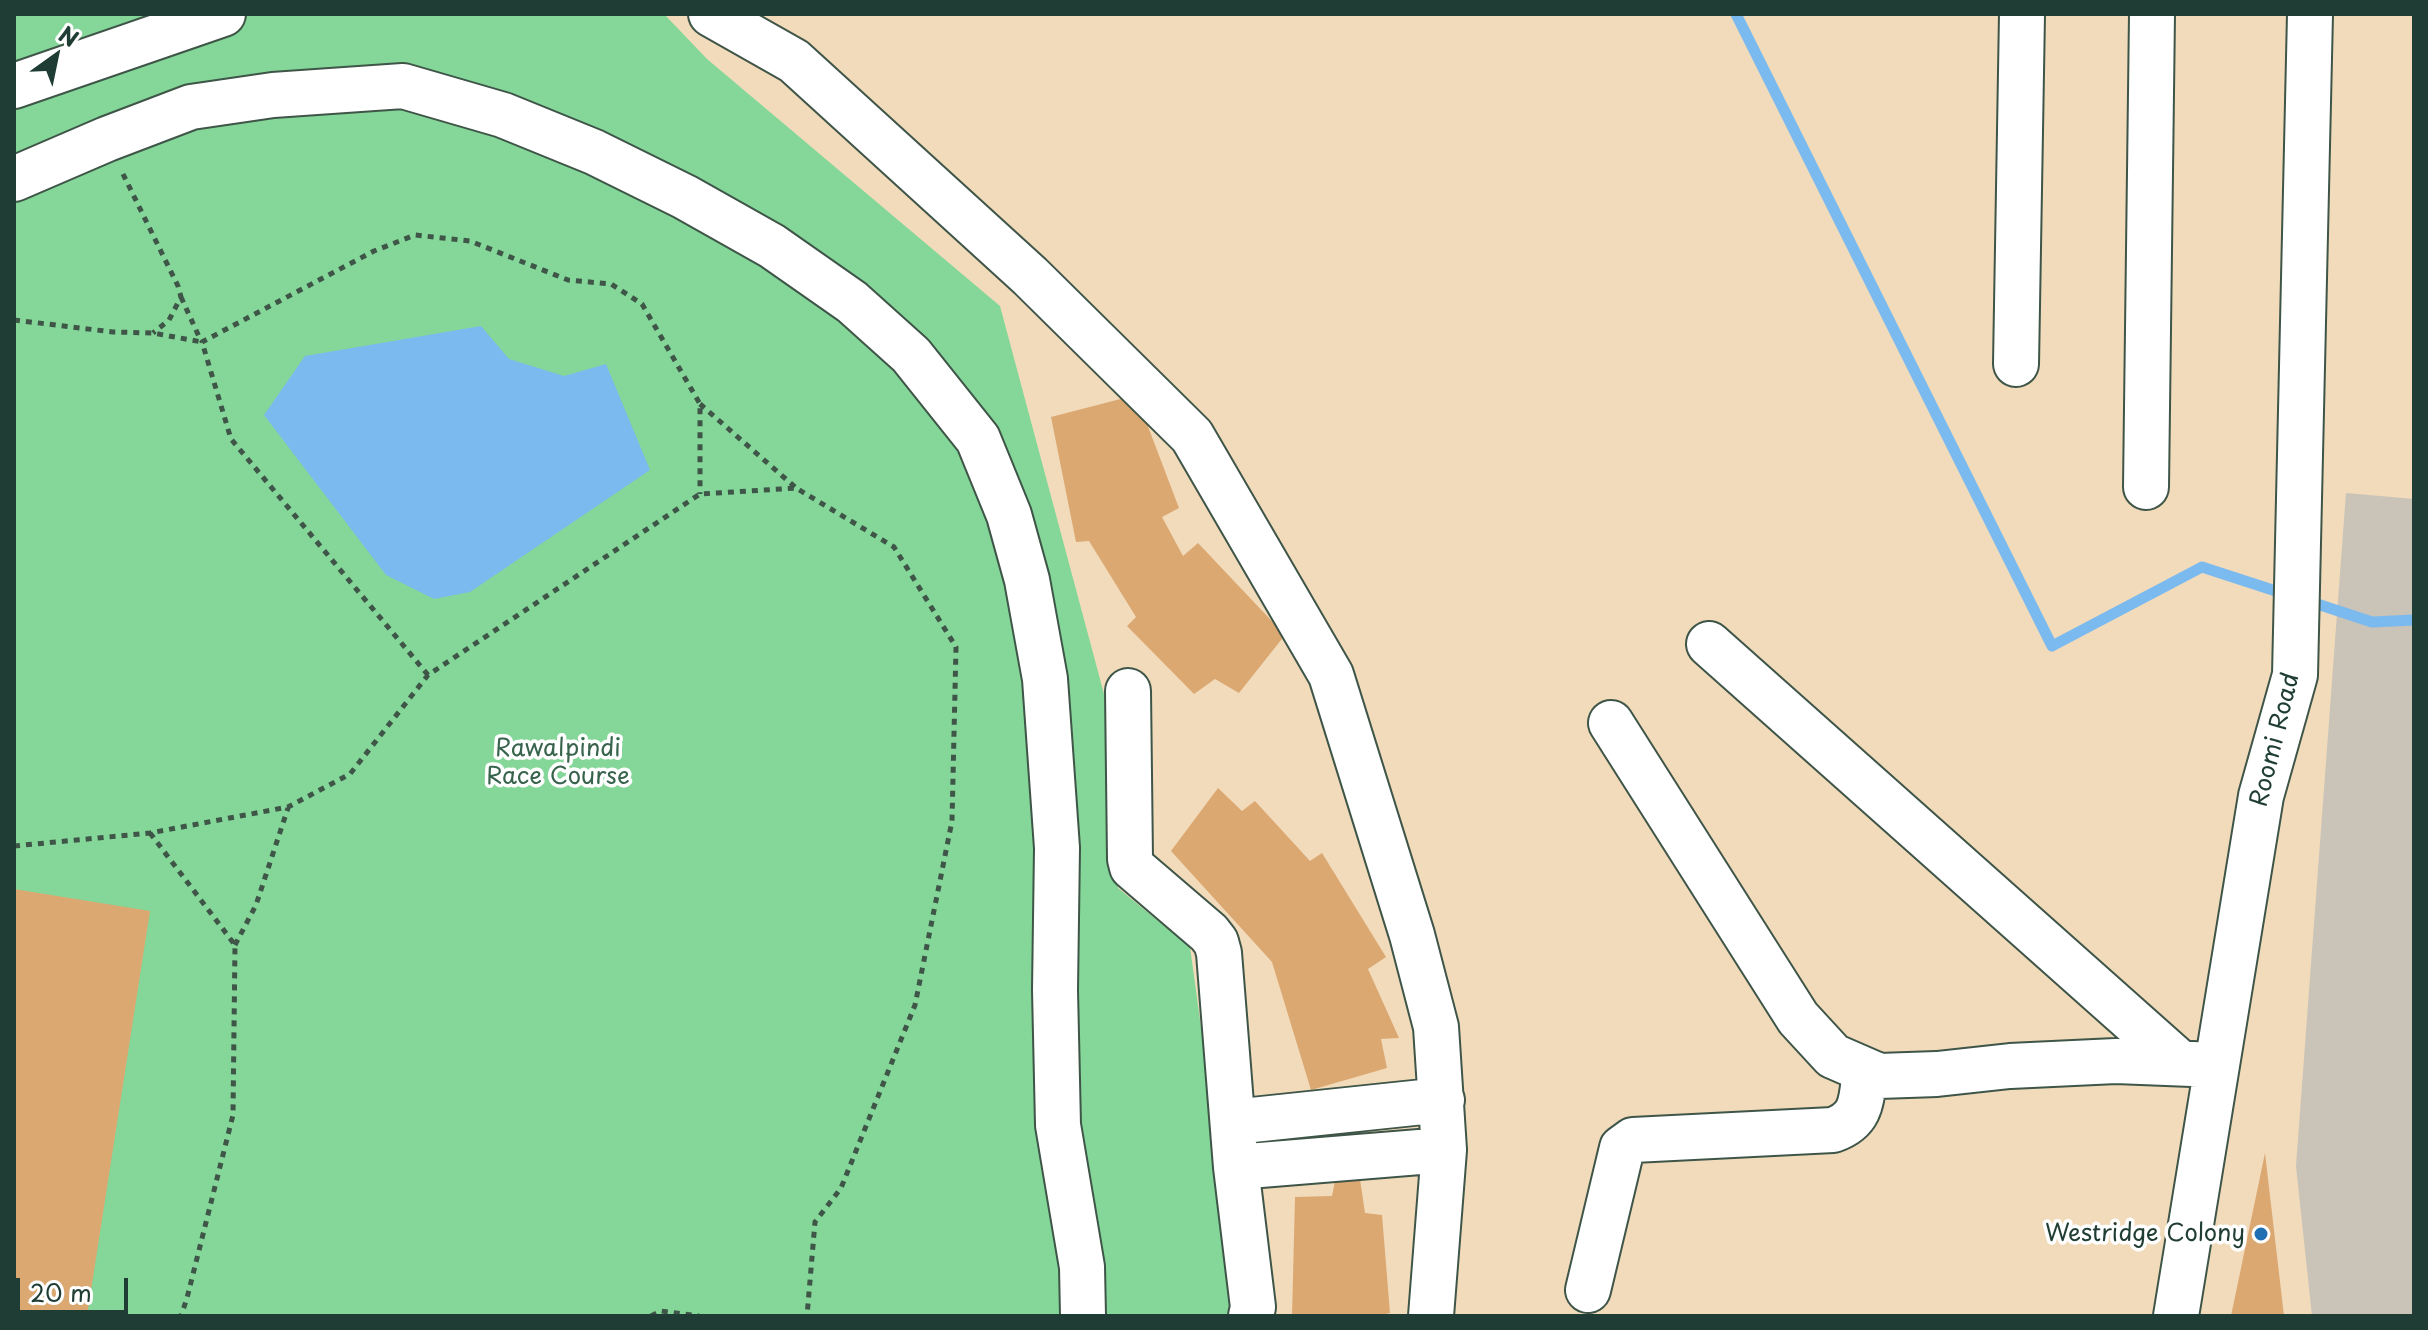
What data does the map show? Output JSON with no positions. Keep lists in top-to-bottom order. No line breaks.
{"streets":{"street":["Roomi Road"]},"parks":["Rawalpindi Race Course"],"places":["Westridge Colony"],"scale_bar":"20 m","north":"top right"}
